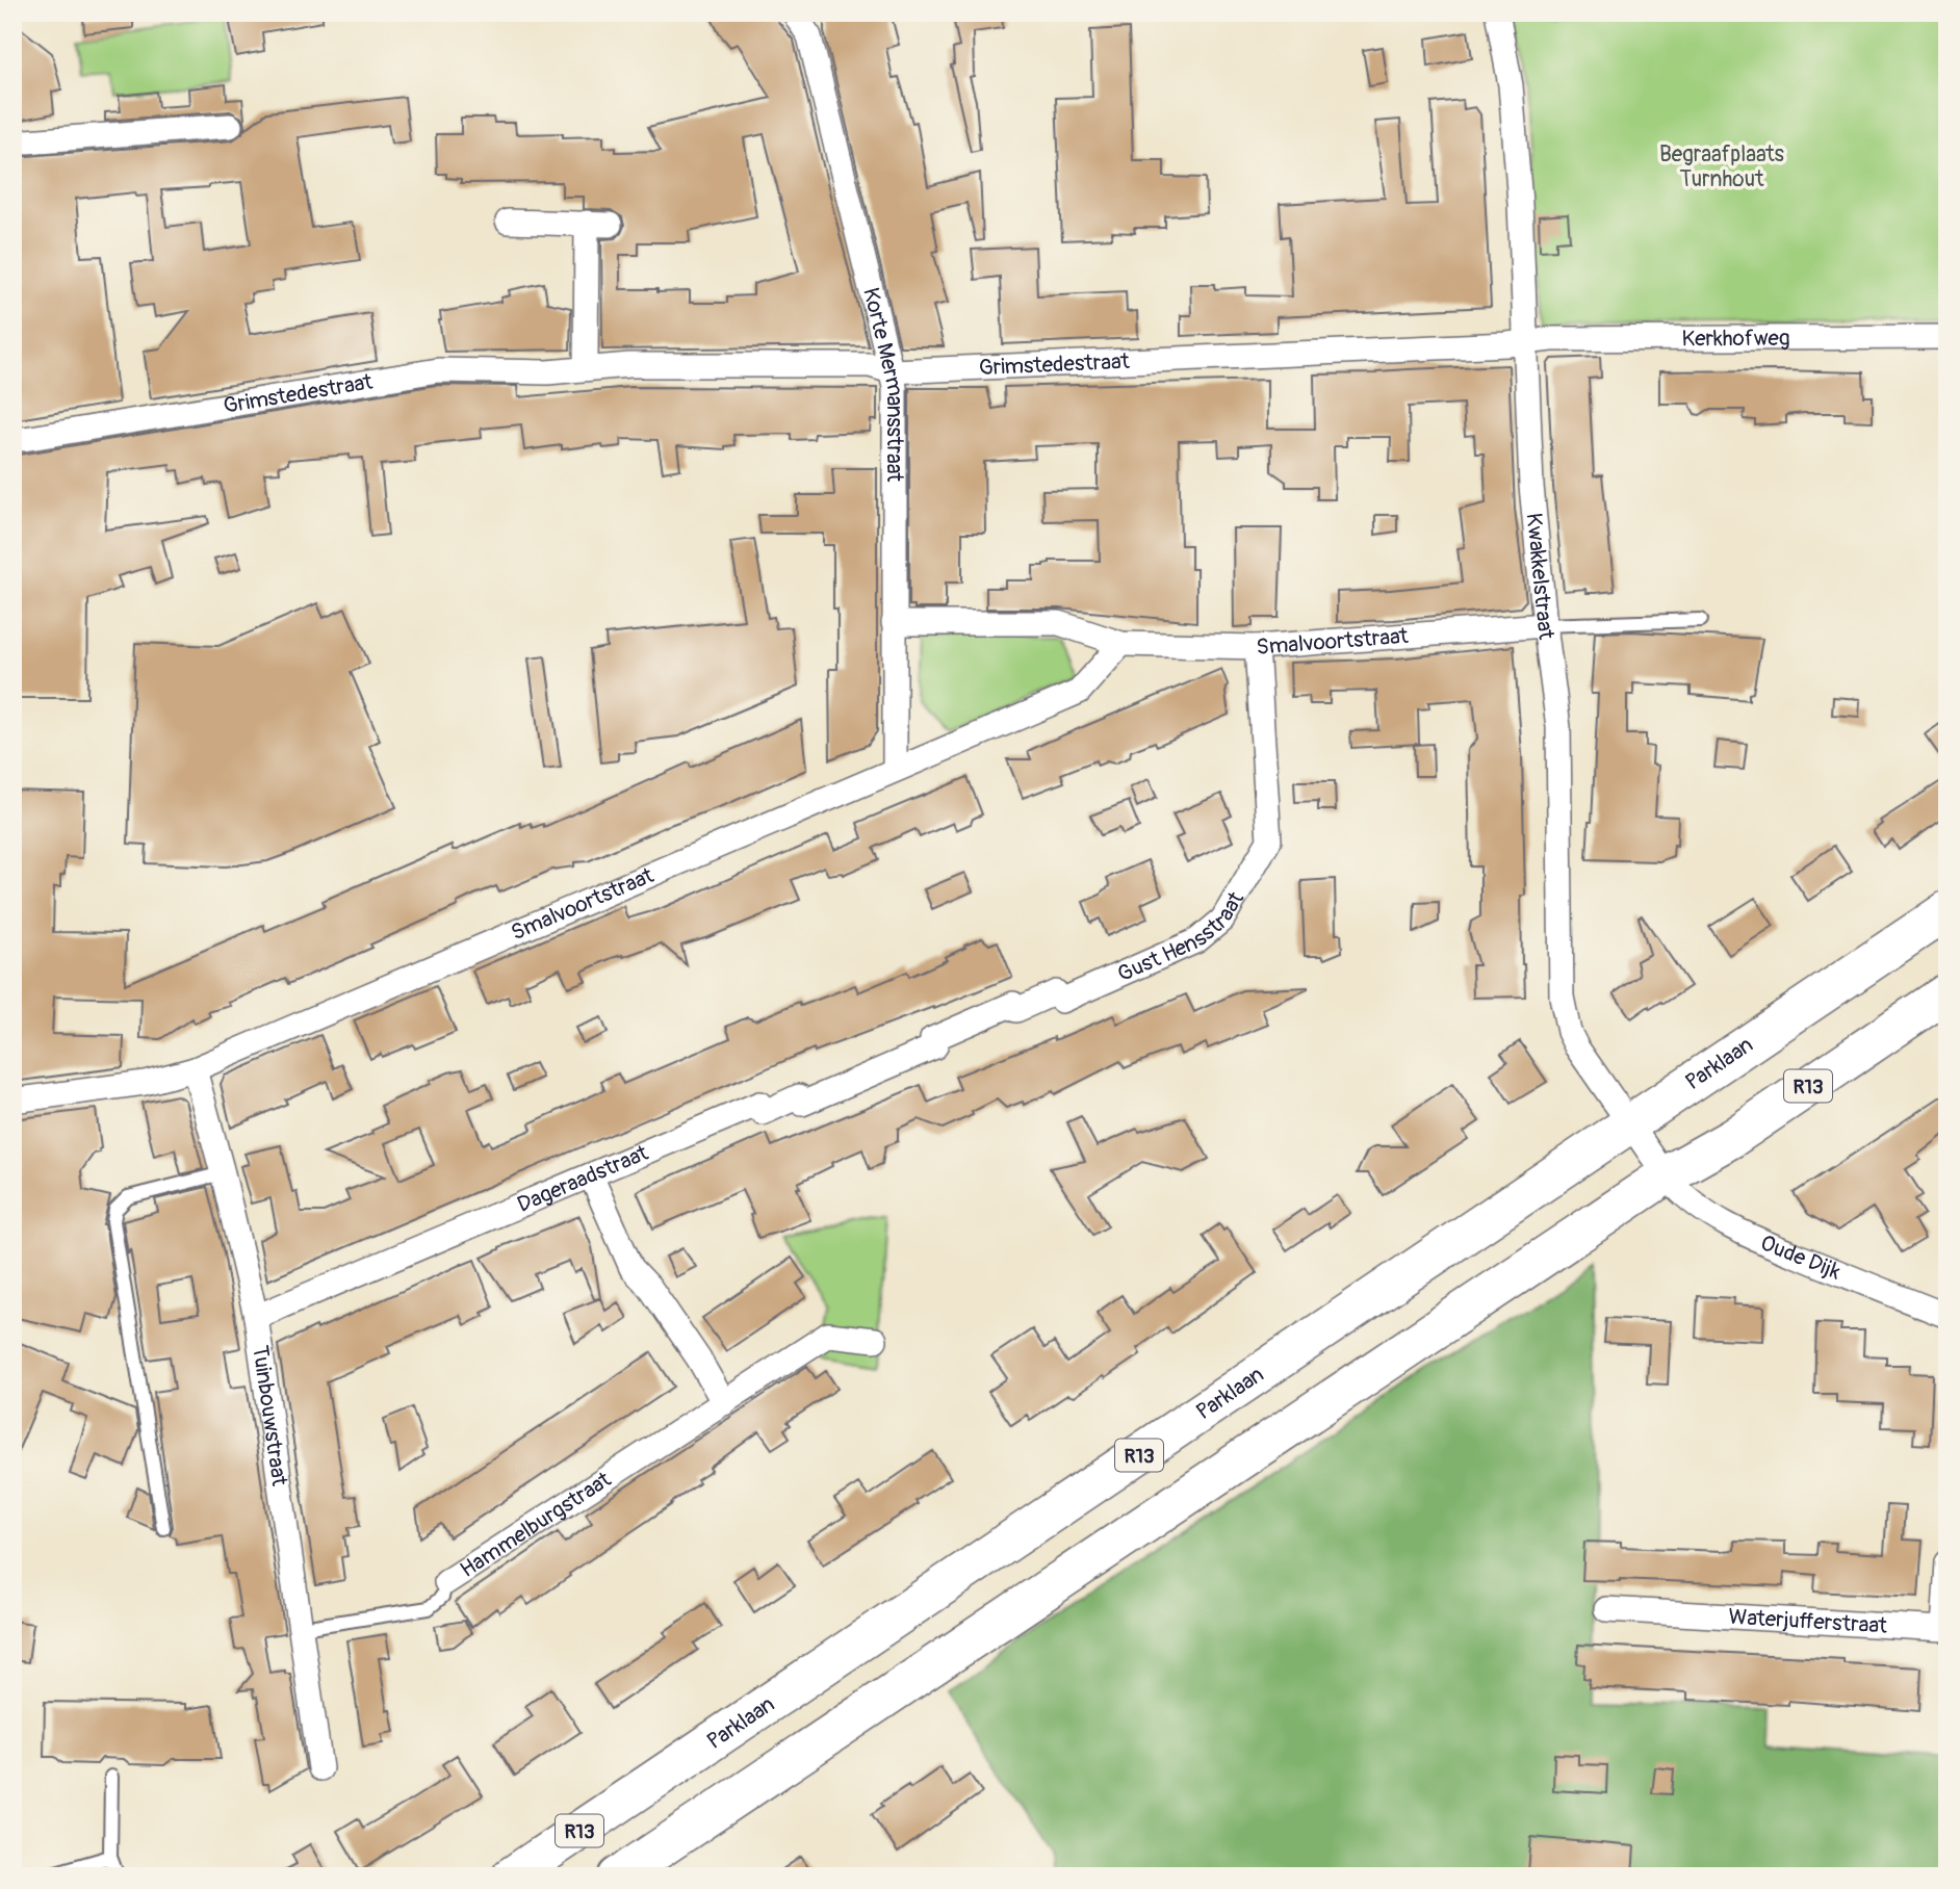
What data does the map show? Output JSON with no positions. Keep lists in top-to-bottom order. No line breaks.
{"streets":{"main road":["Parklaan","R13"],"street":["Kerkhofweg","Grimstedestraat","Korte Mermansstraat","Kwakkelstraat","Smalvoortstraat","Gust Hensstraat","Dageraadstraat","Oude Dijk","Tuinbouwstraat","Hammelburgstraat","Waterjufferstraat"]},"crossings":[["Kerkhofweg","Grimstedestraat"],["Kerkhofweg","Kwakkelstraat"],["Grimstedestraat","Korte Mermansstraat"],["Grimstedestraat","Kwakkelstraat"],["Korte Mermansstraat","Smalvoortstraat"],["Kwakkelstraat","Smalvoortstraat"],["Kwakkelstraat","Parklaan"],["Kwakkelstraat","R13"],["Kwakkelstraat","Oude Dijk"],["Smalvoortstraat","Gust Hensstraat"],["Smalvoortstraat","Tuinbouwstraat"],["Gust Hensstraat","Dageraadstraat"],["R13","Oude Dijk"],["Dageraadstraat","Tuinbouwstraat"],["Tuinbouwstraat","Hammelburgstraat"]],"parks":["Begraafplaats Turnhout"]}
